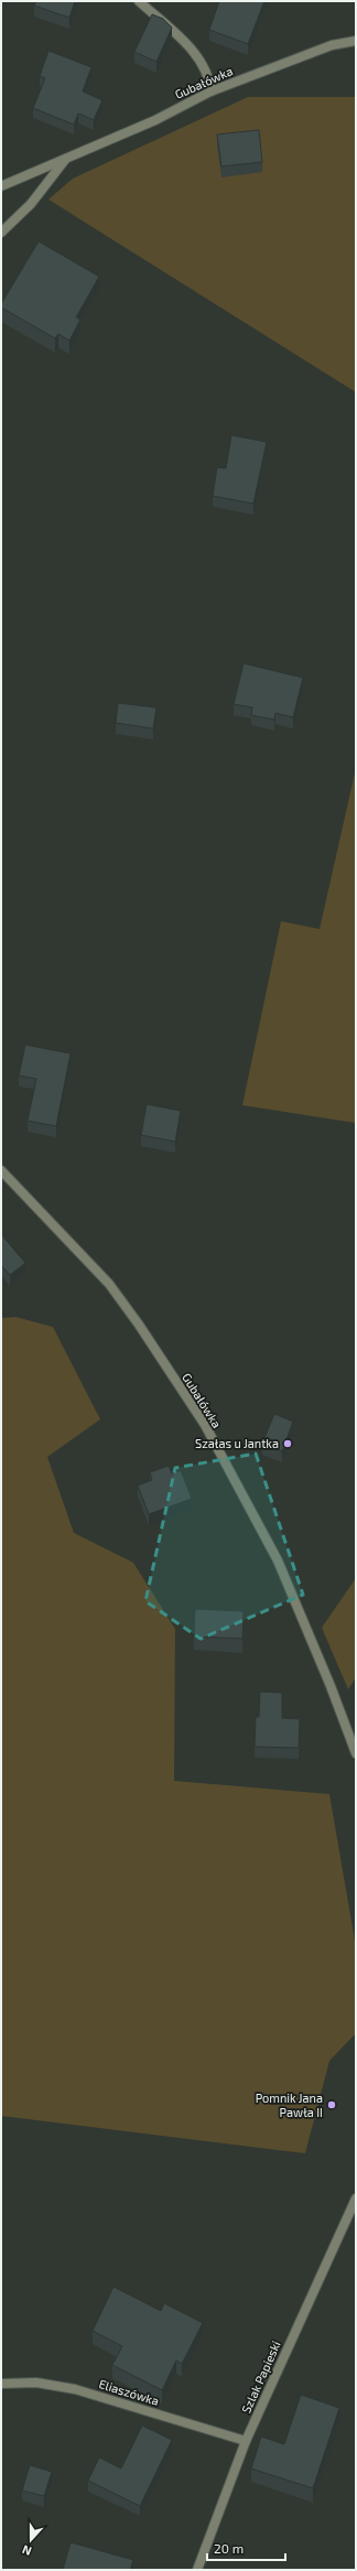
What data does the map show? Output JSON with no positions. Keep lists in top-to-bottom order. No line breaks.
{"streets":{"street":["Gubałówka","Szlak Papieski","Eliaszówka"]},"crossings":[["Szlak Papieski","Eliaszówka"]],"places":["Szałas u Jantka","Pomnik Jana Pawła II"],"scale_bar":"20 m","north":"bottom"}
